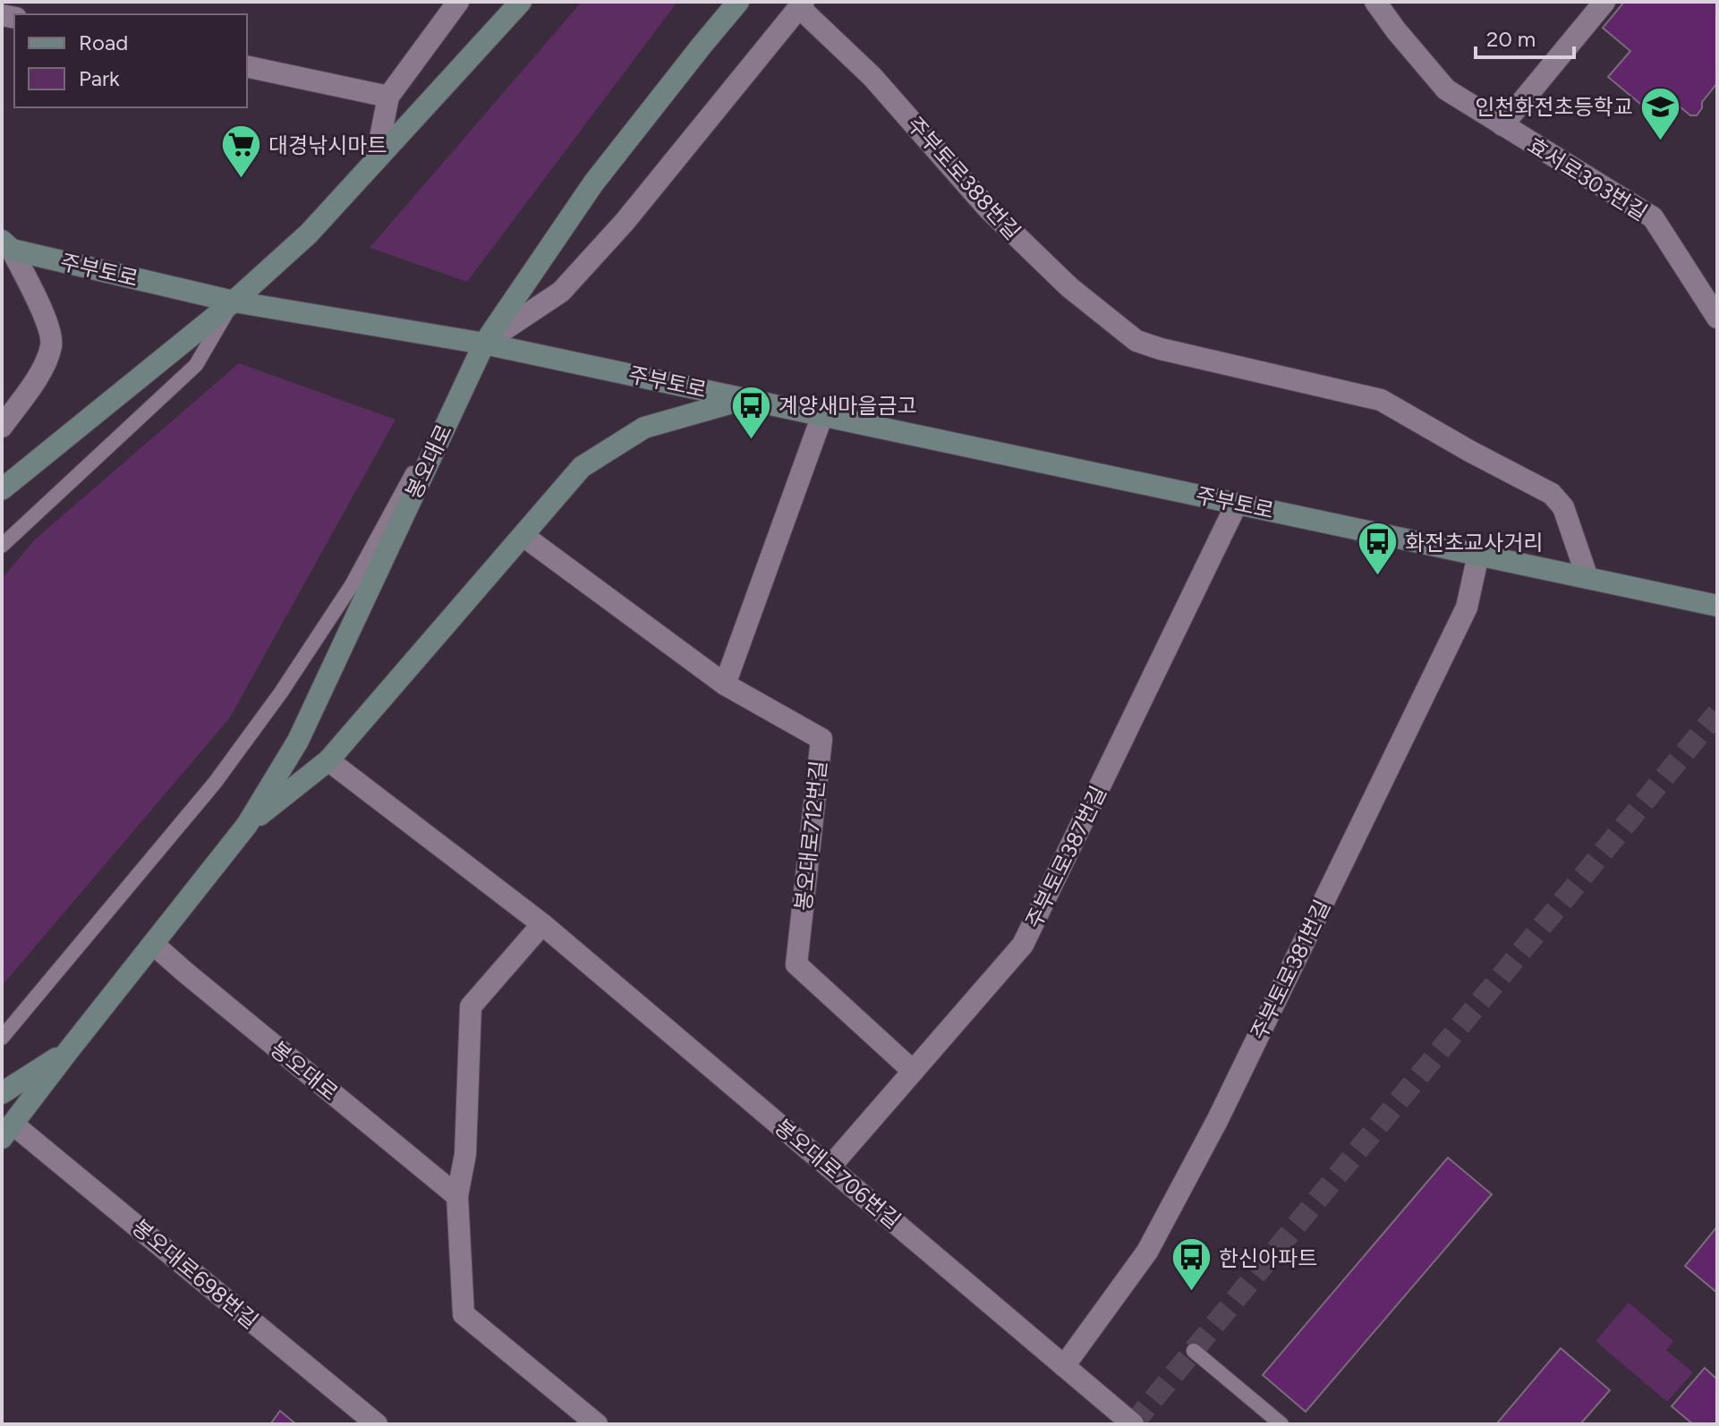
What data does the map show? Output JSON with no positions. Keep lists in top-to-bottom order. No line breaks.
{"streets":{"main road":["주부토로","봉오대로"],"street":["주부토로388번길","효서로303번길","봉오대로712번길","주부토로387번길","주부토로381번길","봉오대로706번길","봉오대로698번길"]},"crossings":[["주부토로388번길","주부토로"],["주부토로","봉오대로"],["주부토로","주부토로387번길"],["주부토로","주부토로381번길"],["봉오대로","봉오대로698번길"],["봉오대로712번길","주부토로387번길"],["주부토로387번길","봉오대로706번길"],["주부토로381번길","봉오대로706번길"]],"places":{"school or university":["인천화전초등학교"],"supermarket":["대경낚시마트"],"bus stop":["계양새마을금고","화전초교사거리","한신아파트"]},"legend":["Road","Park"],"scale_bar":"20 m"}
